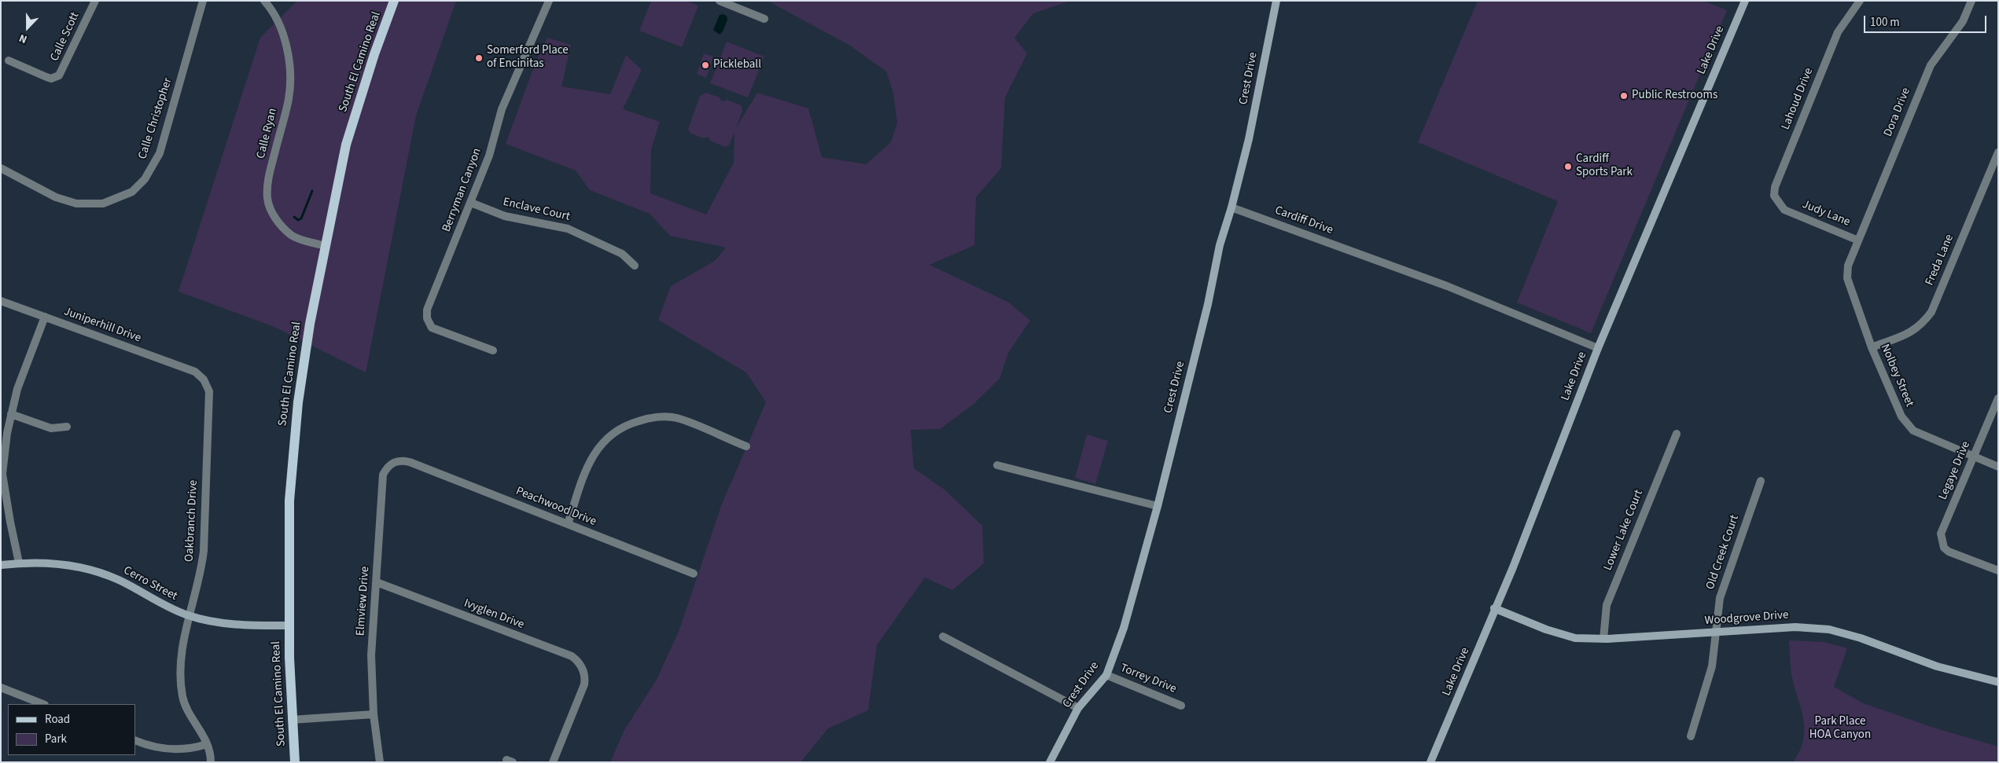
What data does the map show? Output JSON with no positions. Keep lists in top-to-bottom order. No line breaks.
{"streets":{"main road":["South El Camino Real"],"street":["Calle Scott","Lake Drive","Crest Drive","Lahoud Drive","Dora Drive","Calle Christopher","Calle Ryan","Berryman Canyon","Enclave Court","Judy Lane","Cardiff Drive","Freda Lane","Juniperhill Drive","Nolbey Street","Legaye Drive","Peachwood Drive","Oakbranch Drive","Lower Lake Court","Old Creek Court","Cerro Street","Elmview Drive","Ivyglen Drive","Woodgrove Drive","Torrey Drive"]},"crossings":[["Lake Drive","Cardiff Drive"],["Lake Drive","Woodgrove Drive"],["South El Camino Real","Calle Ryan"],["South El Camino Real","Cerro Street"],["Crest Drive","Cardiff Drive"],["Crest Drive","Torrey Drive"],["Lahoud Drive","Judy Lane"],["Dora Drive","Judy Lane"],["Dora Drive","Nolbey Street"],["Berryman Canyon","Enclave Court"],["Judy Lane","Nolbey Street"],["Freda Lane","Nolbey Street"],["Juniperhill Drive","Oakbranch Drive"],["Nolbey Street","Legaye Drive"],["Peachwood Drive","Elmview Drive"],["Oakbranch Drive","Cerro Street"],["Lower Lake Court","Woodgrove Drive"],["Old Creek Court","Woodgrove Drive"],["Elmview Drive","Ivyglen Drive"]],"parks":["Park Place HOA Canyon"],"places":["Somerford Place of Encinitas","Pickleball","Public Restrooms","Cardiff Sports Park"],"legend":["Road","Park"],"scale_bar":"100 m","north":"bottom"}
